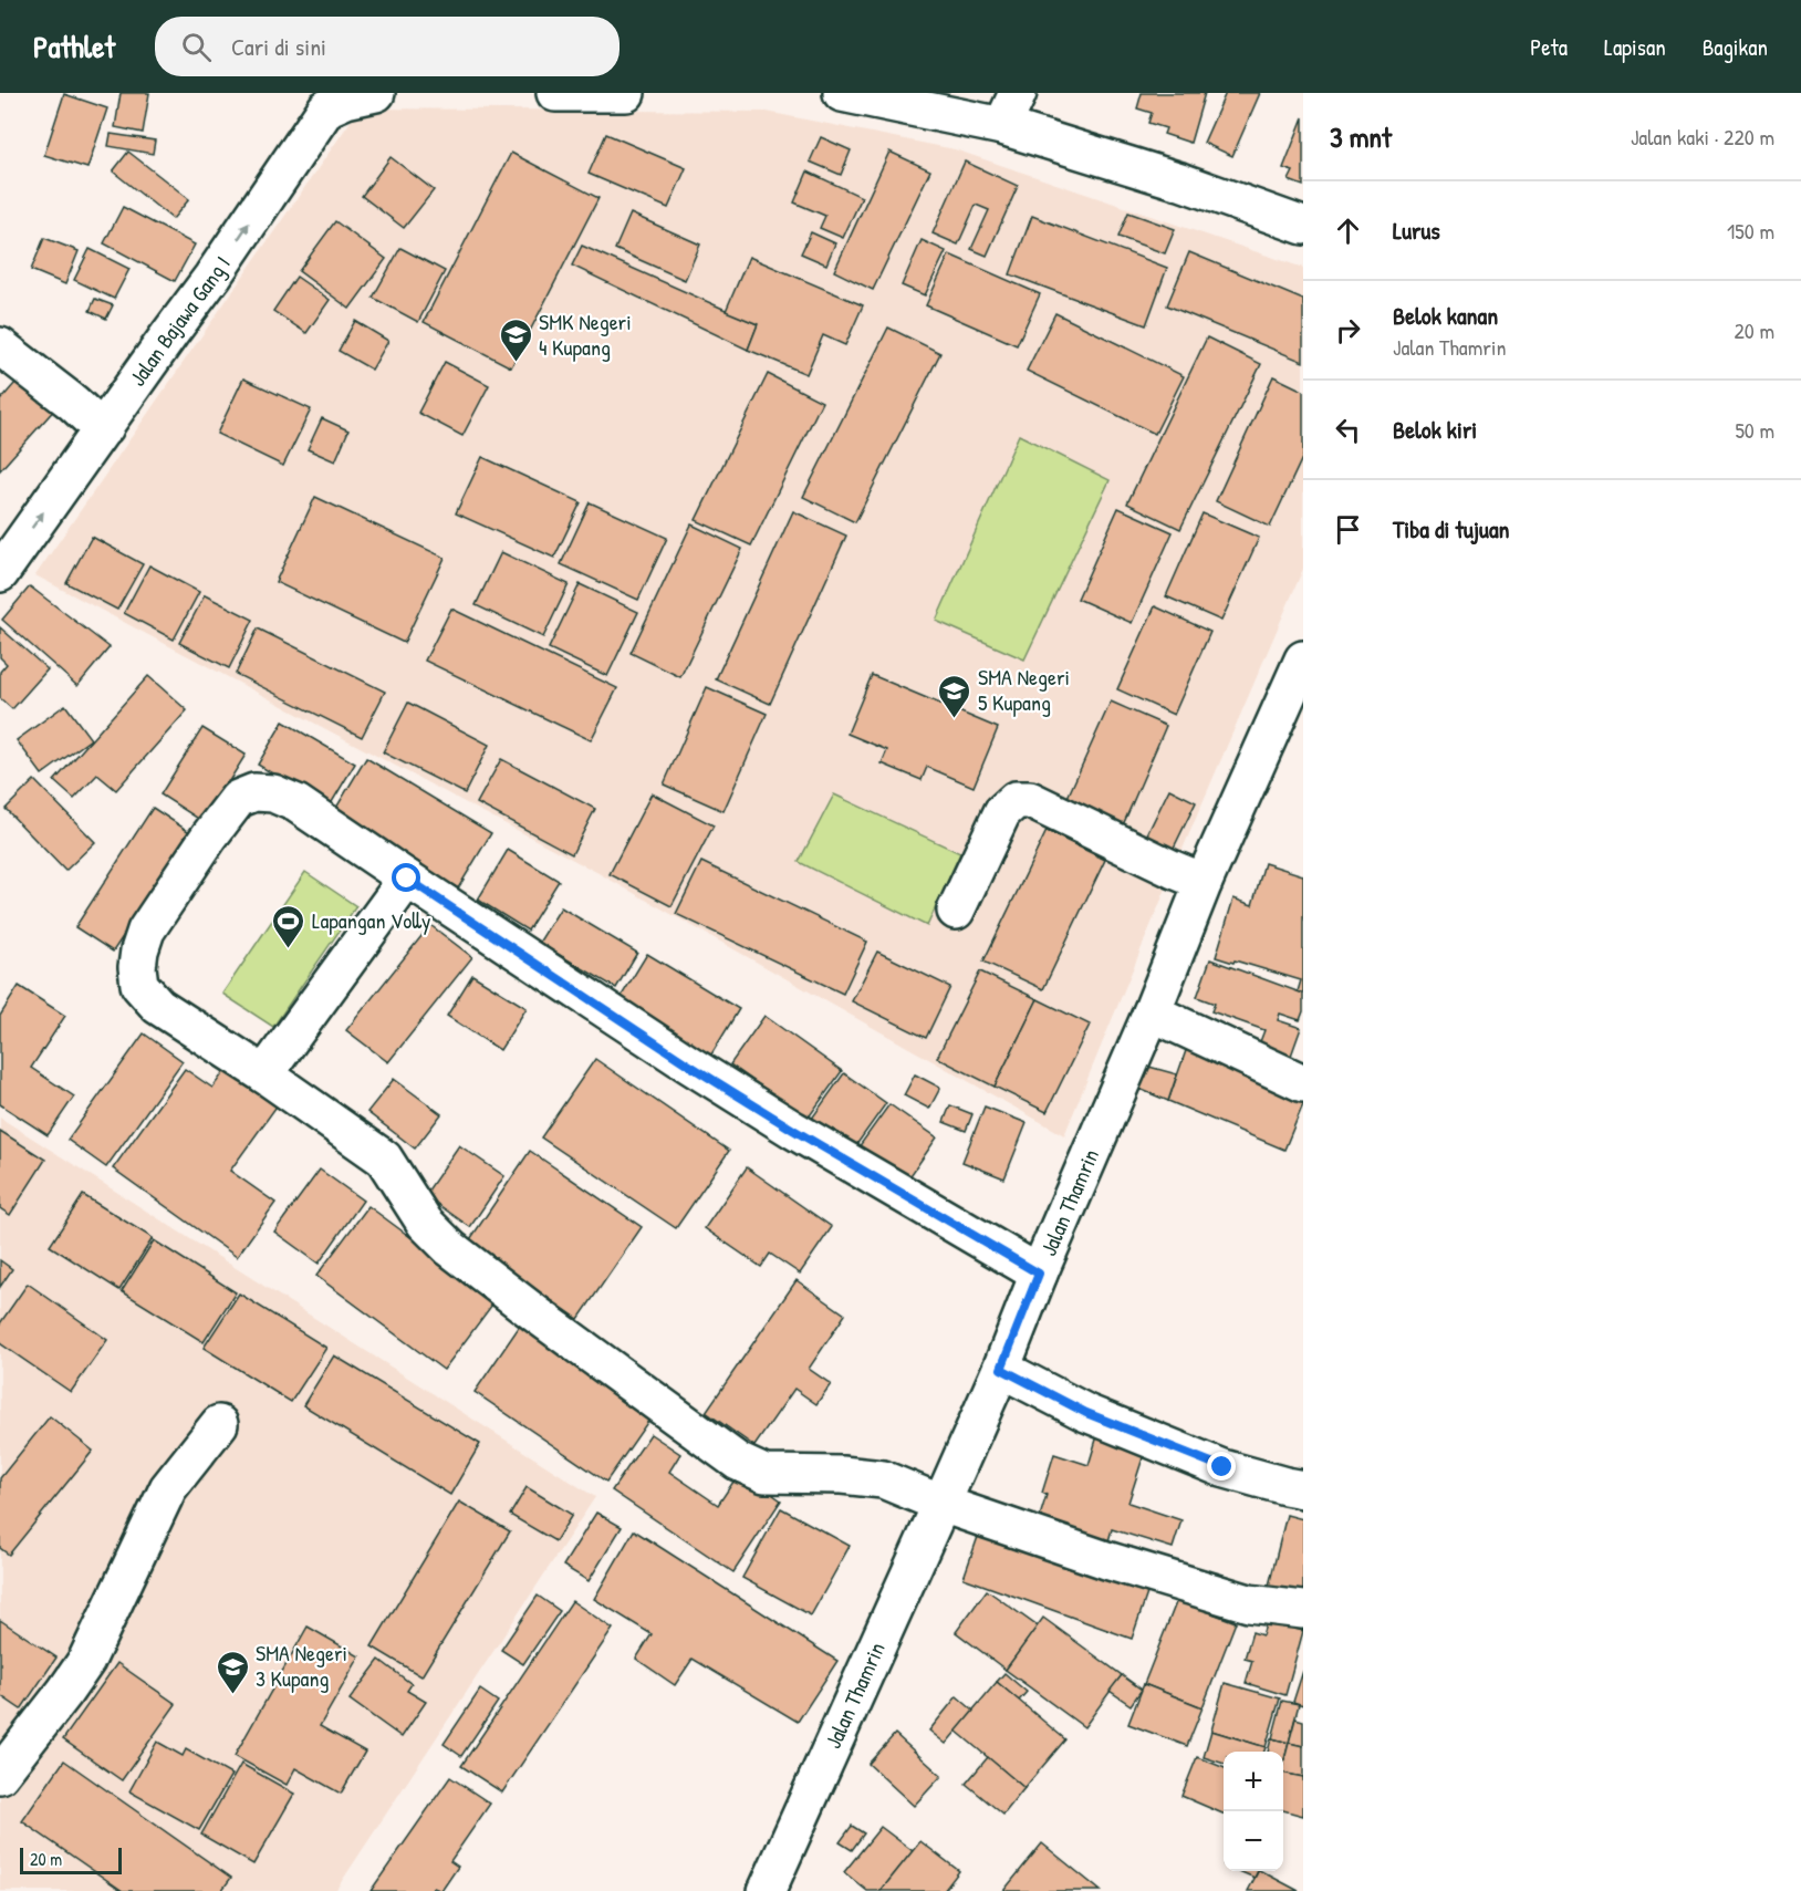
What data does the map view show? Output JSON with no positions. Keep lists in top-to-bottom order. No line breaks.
{"streets":{"street":["Jalan Bajawa Gang I","Jalan Thamrin"]},"one_way":["Jalan Bajawa Gang I"],"places":{"school or university":["SMK Negeri 4 Kupang","SMA Negeri 5 Kupang","SMA Negeri 3 Kupang"],"sports":["Lapangan Volly"]},"scale_bar":"20 m","page":{"header":"Pathlet","search":"Cari di sini","nav":["Peta","Lapisan","Bagikan"],"heading":["3 mnt","Jalan kaki · 220 m"],"list":[["Lurus","150 m"],["Belok kanan","Jalan Thamrin","20 m"],["Belok kiri","50 m"],"Tiba di tujuan"],"map_buttons":["+","−"],"scale":"20 m"}}
